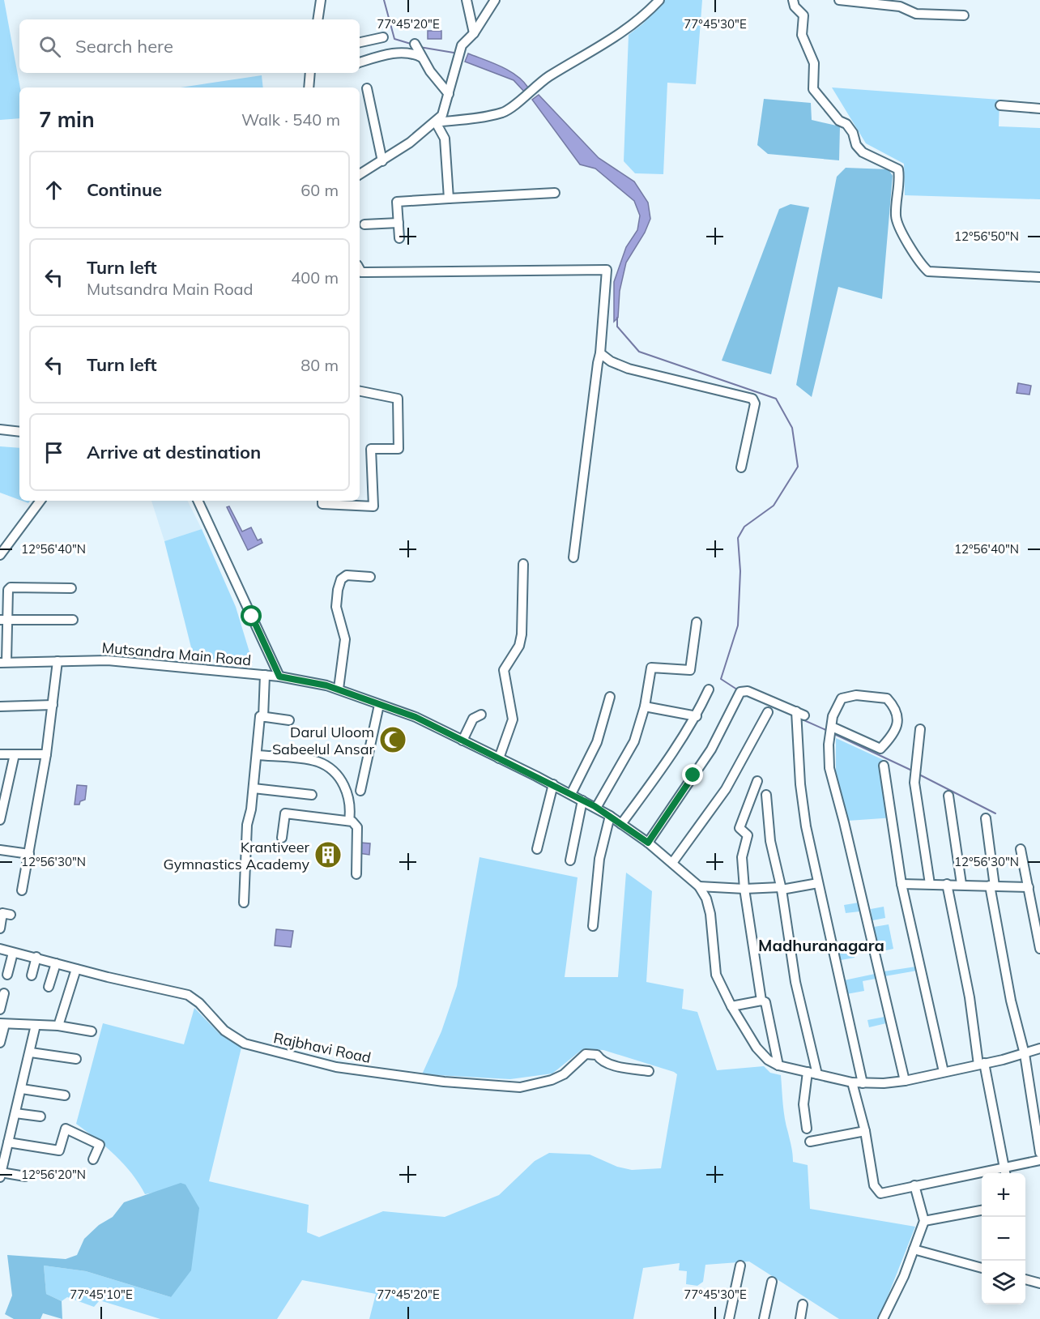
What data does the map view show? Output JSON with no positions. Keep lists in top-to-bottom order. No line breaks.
{"streets":{"street":["Mutsandra Main Road","Rajbhavi Road"]},"districts":["Madhuranagara"],"places":{"mosque":["Darul Uloom Sabeelul Ansar"],"building":["Krantiveer Gymnastics Academy"]},"page":{"search":"Search here","heading":["7 min","Walk · 540 m"],"list":[["Continue","60 m"],["Turn left","Mutsandra Main Road","400 m"],["Turn left","80 m"],"Arrive at destination"],"map_buttons":["+","−"]},"coordinates":["77°45'20\"E","77°45'30\"E","12°56'50\"N","12°56'40\"N","12°56'30\"N","12°56'20\"N","77°45'10\"E"]}
